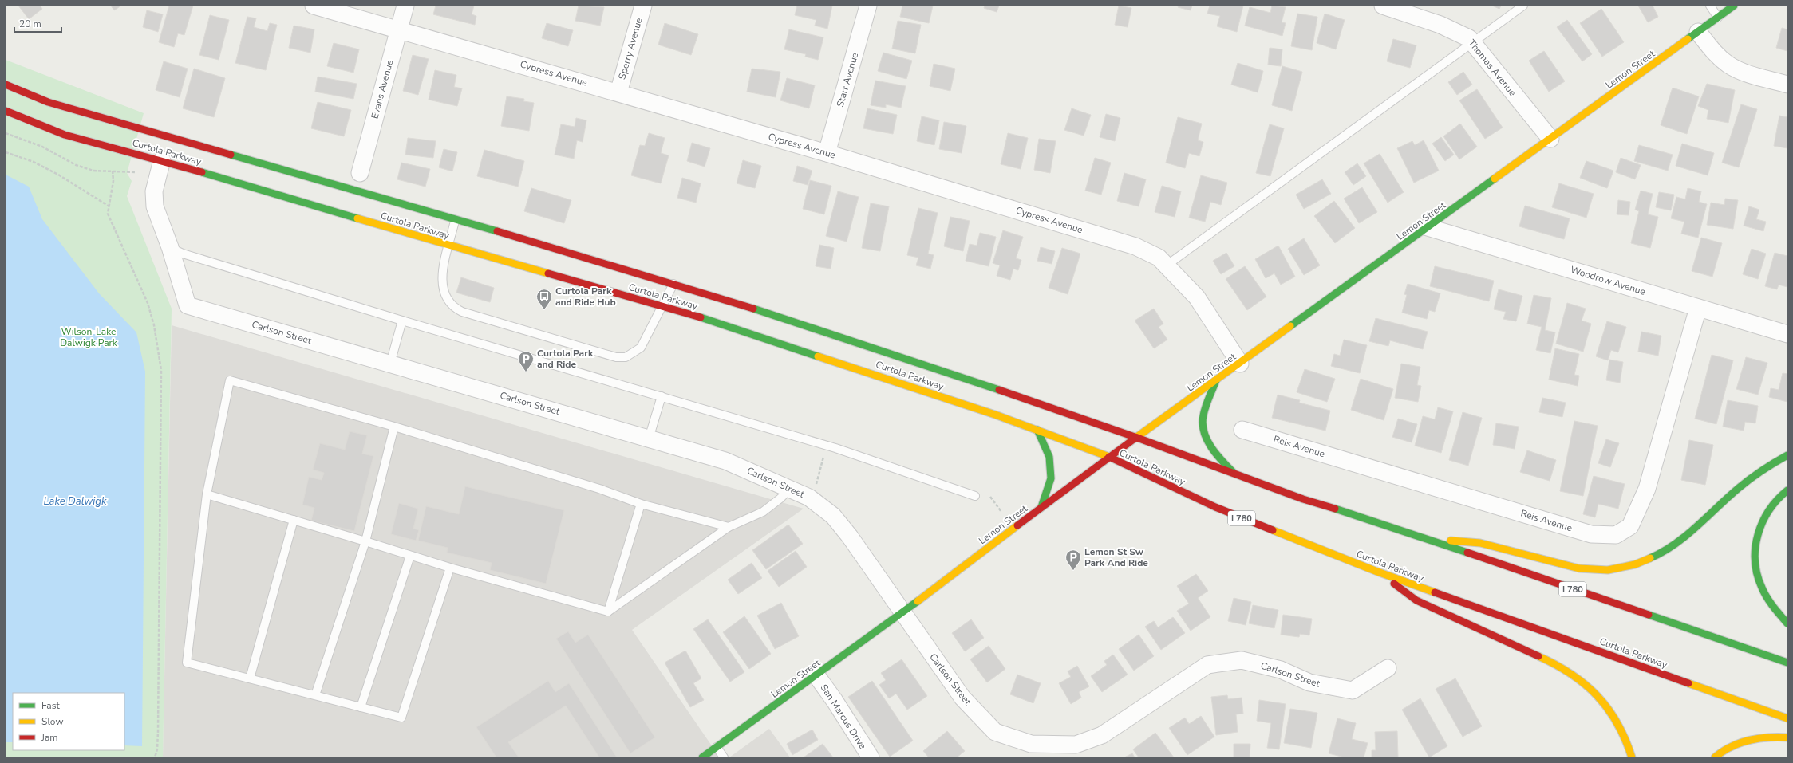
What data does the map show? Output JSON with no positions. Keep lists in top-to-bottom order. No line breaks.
{"streets":{"main road":["Lemon Street","Curtola Parkway","I 780"],"street":["Sperry Avenue","Thomas Avenue","Cypress Avenue","Starr Avenue","Evans Avenue","Woodrow Avenue","Carlson Street","Reis Avenue","San Marcus Drive"]},"crossings":[["Sperry Avenue","Cypress Avenue"],["Thomas Avenue","Lemon Street"],["Lemon Street","Cypress Avenue"],["Lemon Street","Curtola Parkway"],["Lemon Street","Woodrow Avenue"],["Lemon Street","Carlson Street"],["Lemon Street","San Marcus Drive"],["Cypress Avenue","Starr Avenue"],["Cypress Avenue","Evans Avenue"],["Curtola Parkway","Carlson Street"],["Woodrow Avenue","Reis Avenue"]],"water":["Lake Dalwigk"],"parks":["Wilson-Lake Dalwigk Park"],"places":{"bus stop":["Curtola Park and Ride Hub"],"parking":["Curtola Park and Ride","Lemon St Sw Park And Ride"]},"legend":["Fast","Slow","Jam"],"scale_bar":"20 m"}
